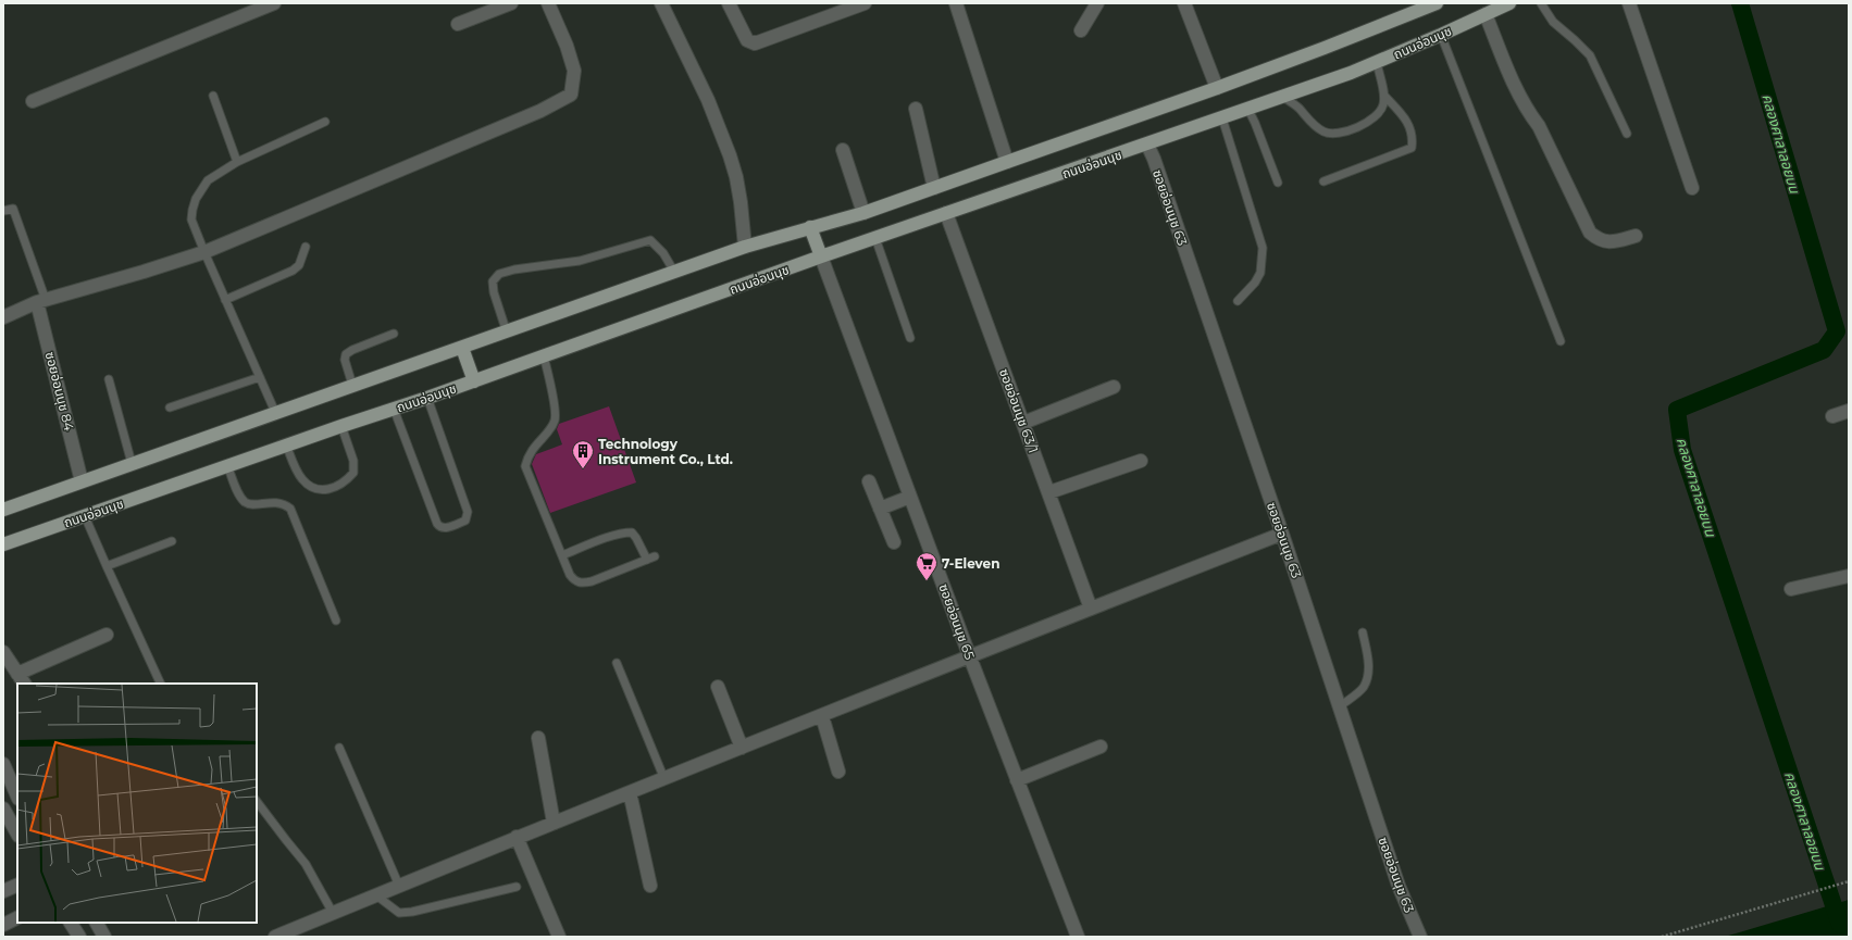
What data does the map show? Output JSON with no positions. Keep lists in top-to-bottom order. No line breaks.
{"streets":{"main road":["ถนนอ่อนนุช"],"street":["ซอยอ่อนนุช 63","ซอยอ่อนนุช 84","ซอยอ่อนนุช 63/1","ซอยอ่อนนุช 65"]},"crossings":[["ถนนอ่อนนุช","ซอยอ่อนนุช 63"],["ถนนอ่อนนุช","ซอยอ่อนนุช 63/1"],["ถนนอ่อนนุช","ซอยอ่อนนุช 65"]],"water":["คลองศาลาลอยบน"],"places":{"building":["Technology Instrument Co., Ltd."],"supermarket":["7-Eleven"]}}
